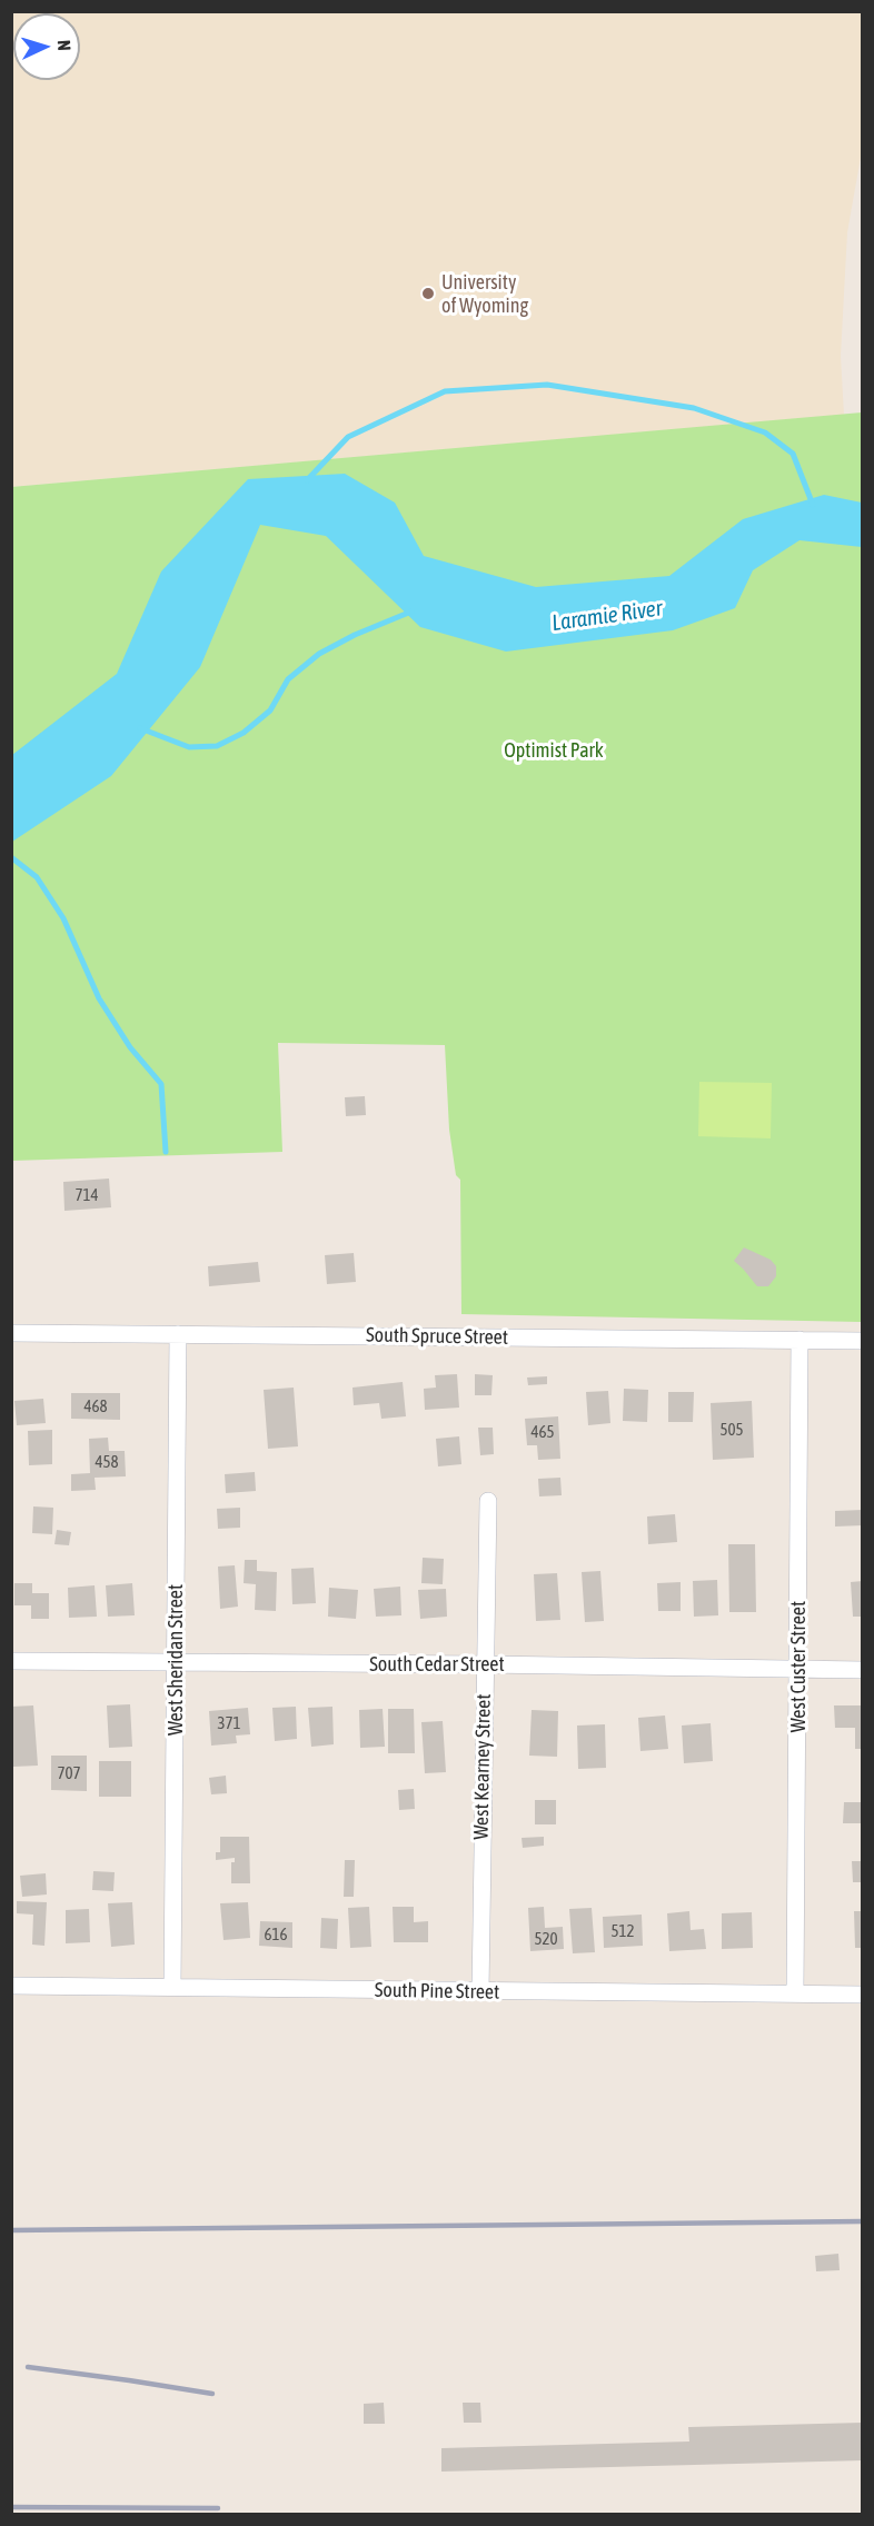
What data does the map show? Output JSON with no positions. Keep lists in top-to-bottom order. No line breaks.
{"streets":{"street":["South Spruce Street","West Sheridan Street","South Cedar Street","West Custer Street","West Kearney Street","South Pine Street"]},"crossings":[["South Spruce Street","West Sheridan Street"],["South Spruce Street","West Custer Street"],["West Sheridan Street","South Cedar Street"],["West Sheridan Street","South Pine Street"],["South Cedar Street","West Custer Street"],["South Cedar Street","West Kearney Street"],["West Custer Street","South Pine Street"],["West Kearney Street","South Pine Street"]],"water":["Laramie River"],"parks":["Optimist Park"],"places":["University of Wyoming"],"house_numbers":["714","468","505","465","458","371","707","512","616","520"],"north":"right"}
